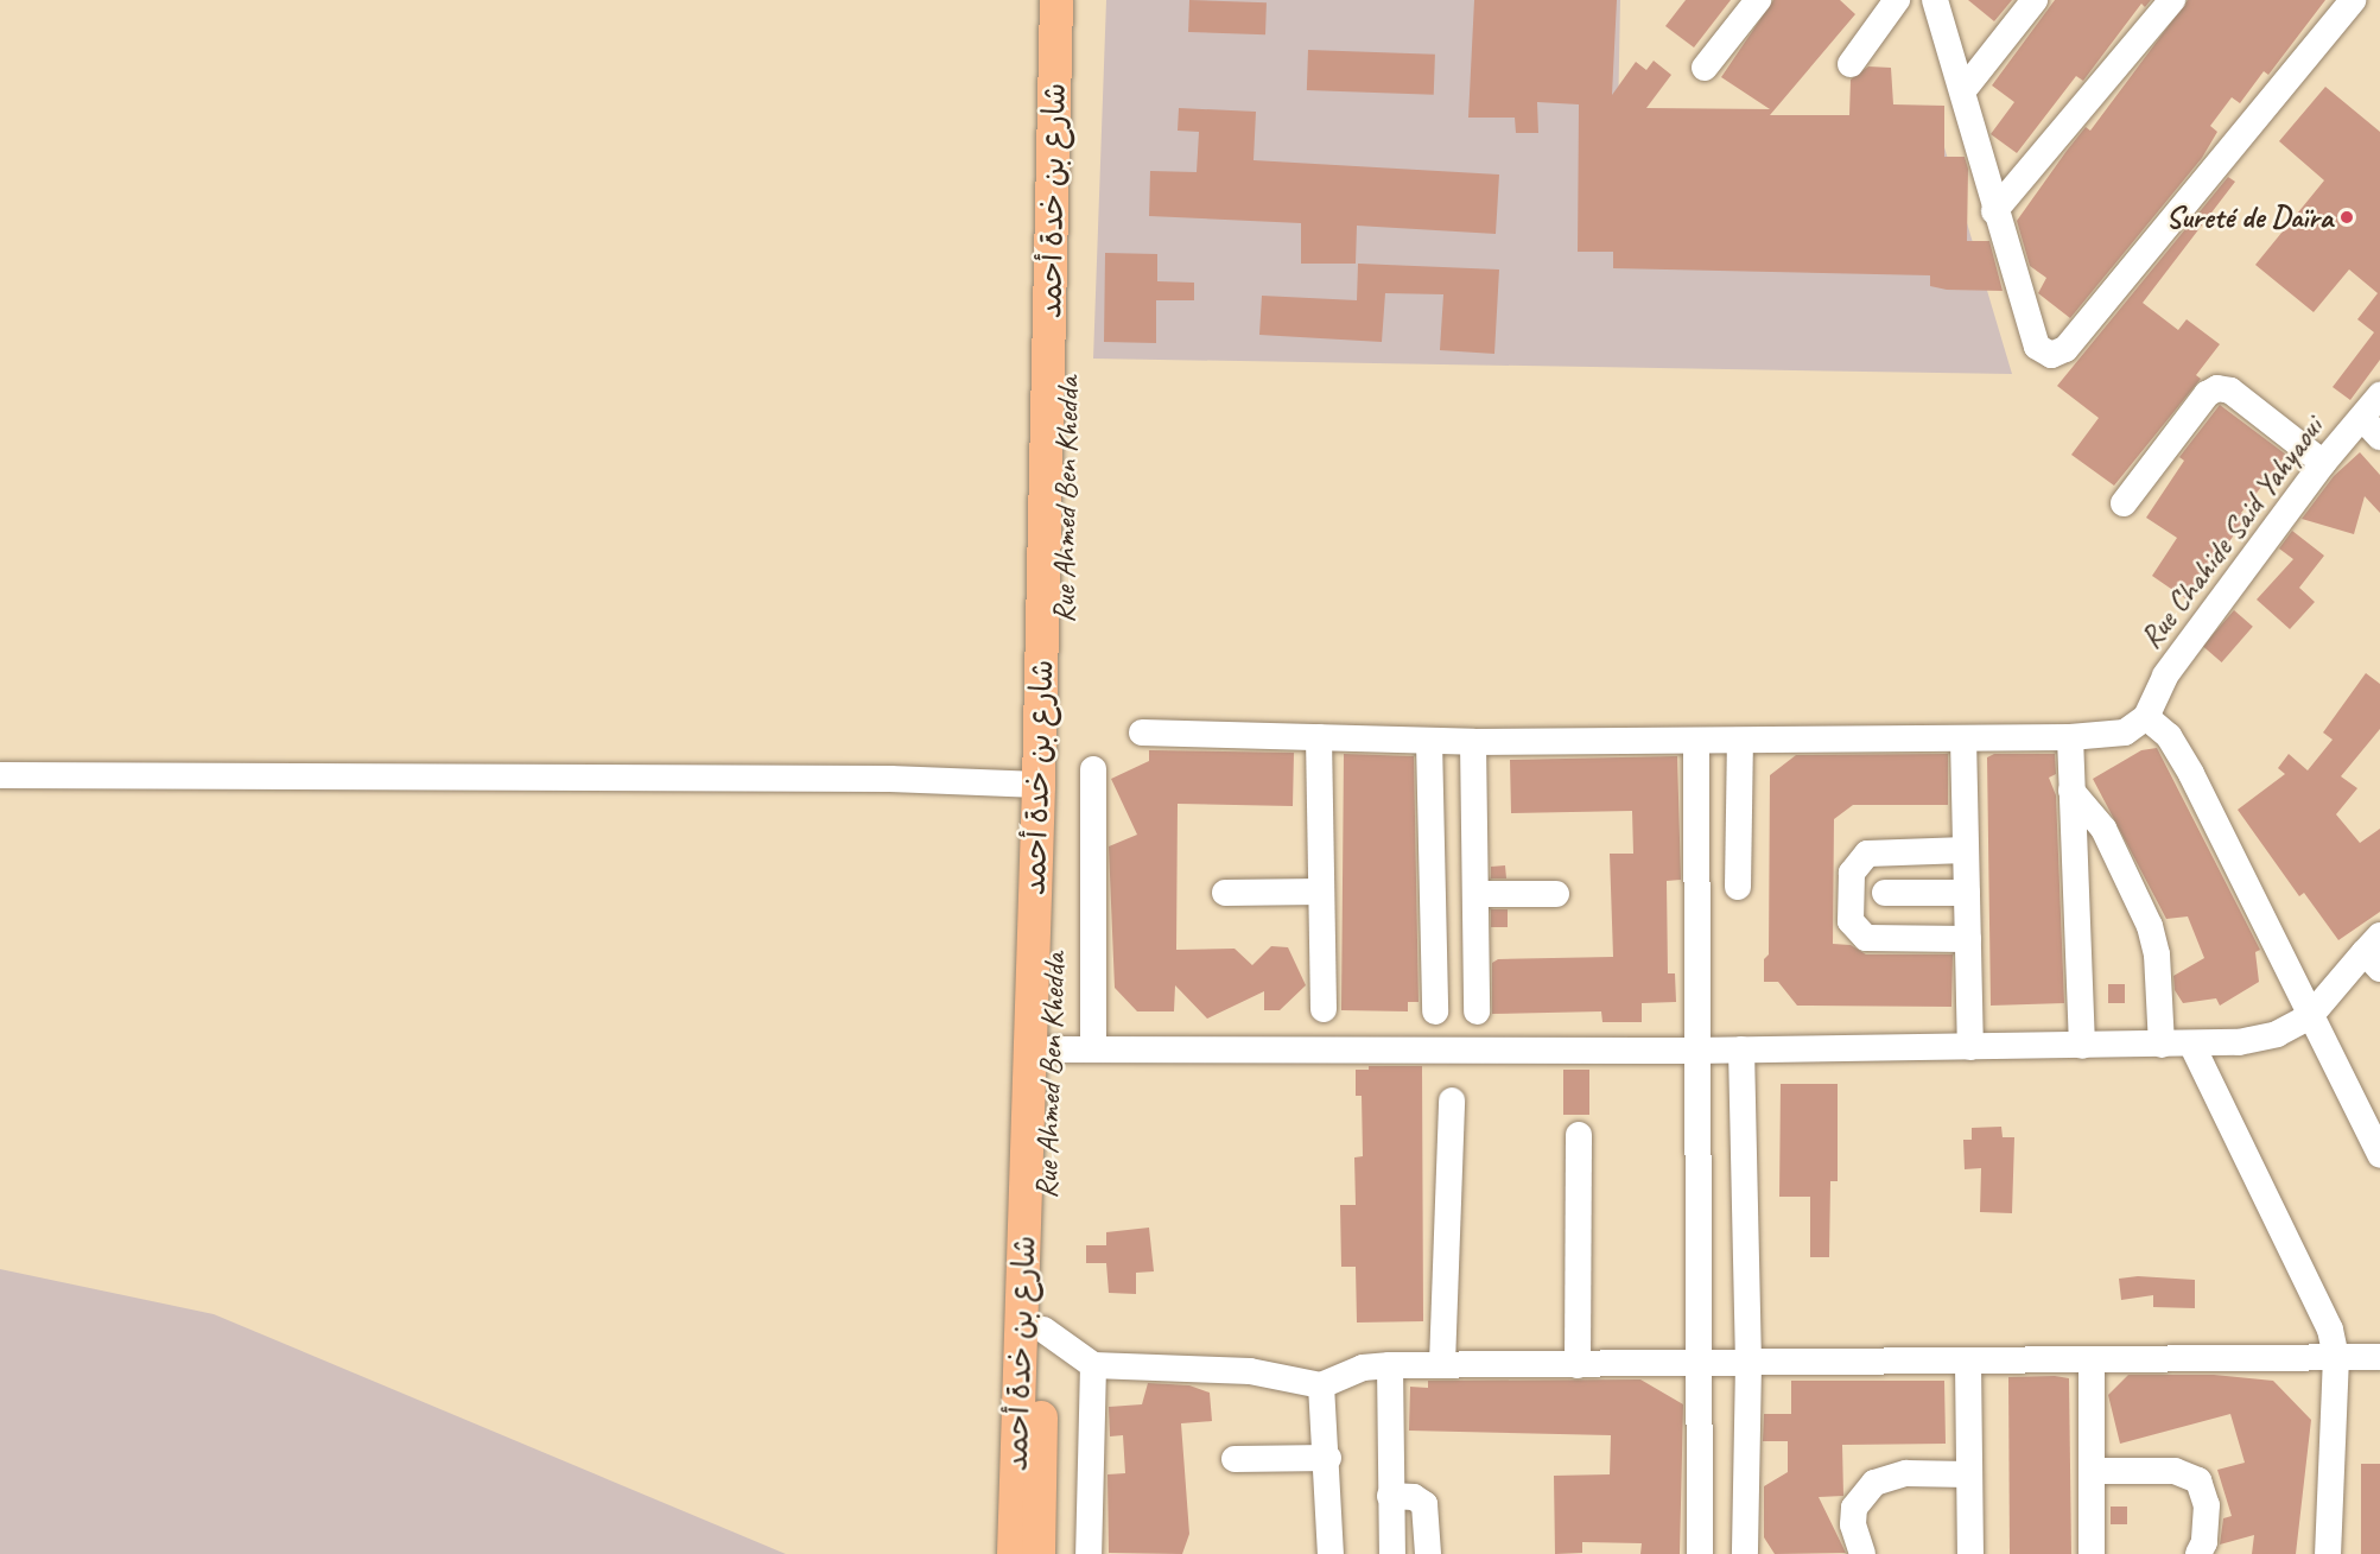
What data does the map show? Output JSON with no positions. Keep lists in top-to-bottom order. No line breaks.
{"streets":{"main road":["شارع بن خدة أحمد","Rue Ahmed Ben Khedda"],"street":["Rue Chahide Said Yahyaoui"]},"places":["Sureté de Daïra"]}
